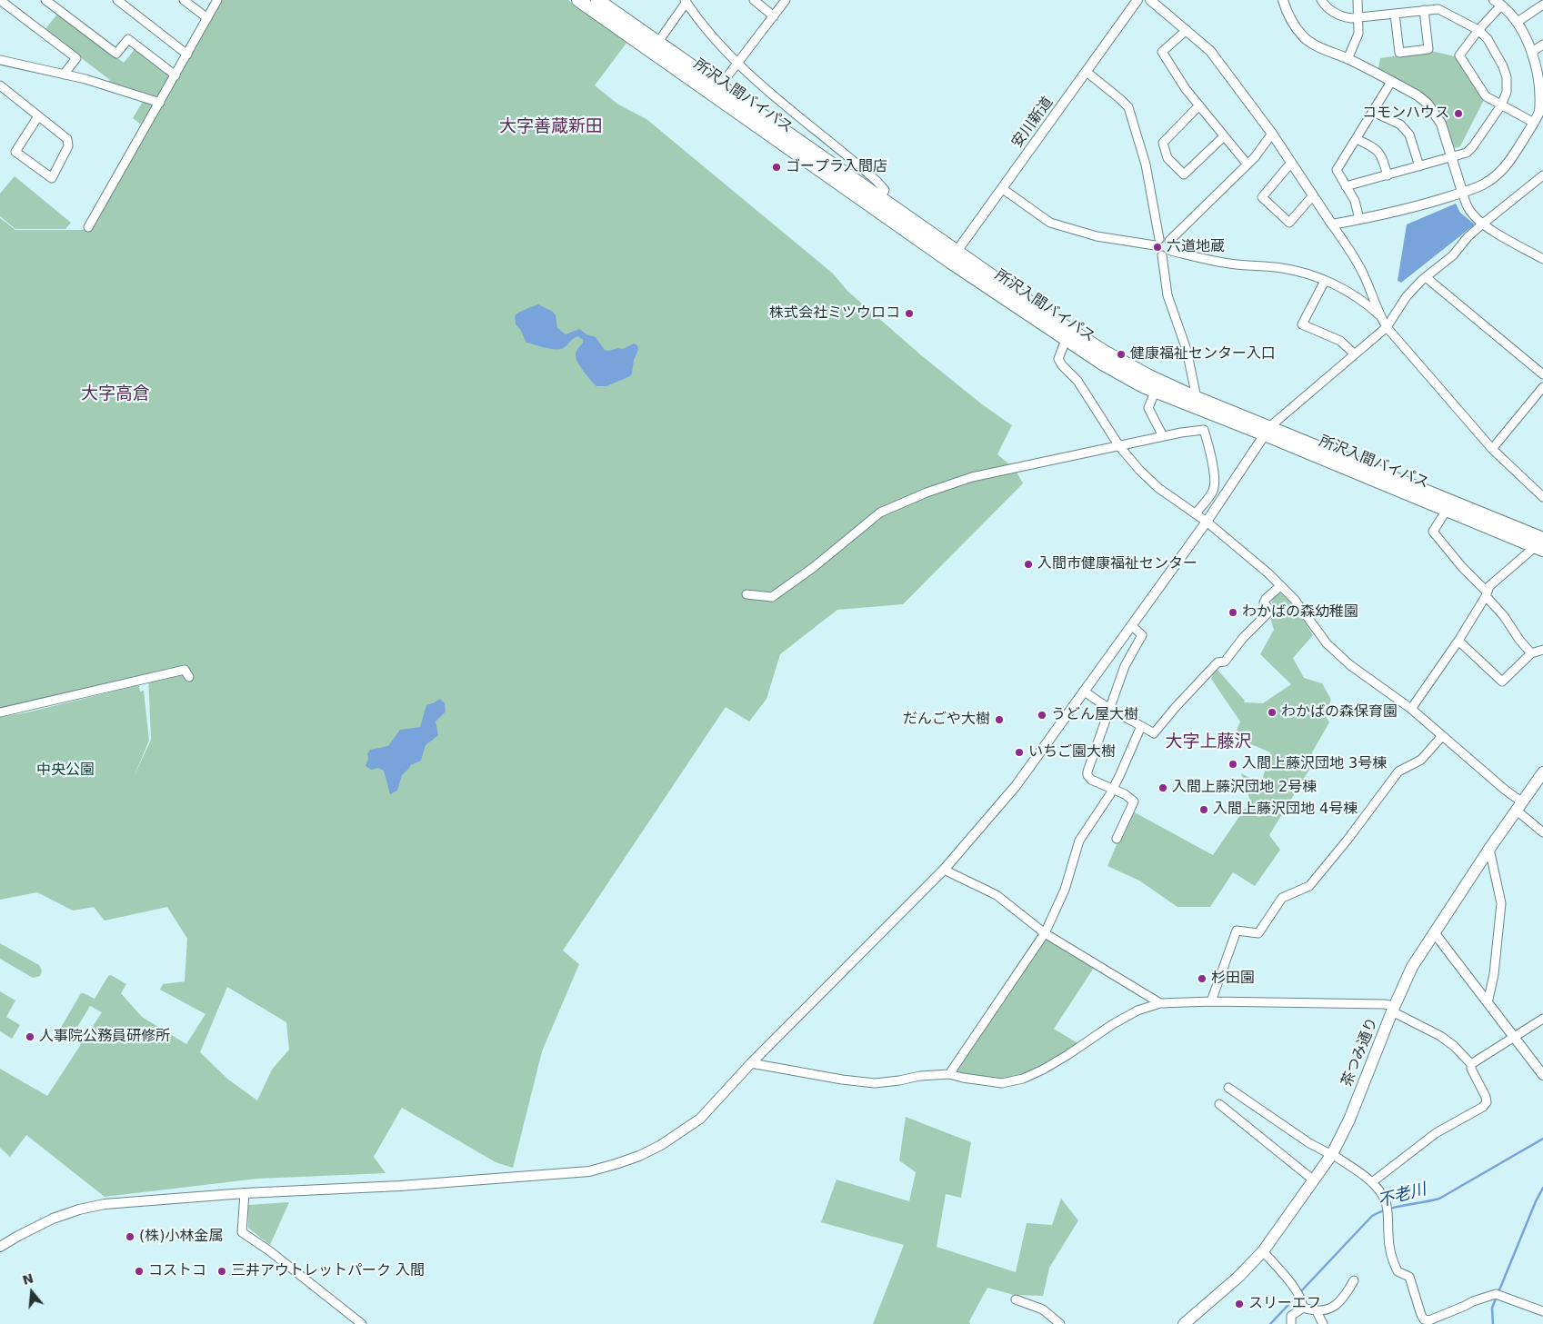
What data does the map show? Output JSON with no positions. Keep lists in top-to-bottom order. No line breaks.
{"streets":{"highway":["所沢入間バイパス"],"main road":["茶つみ通り"],"street":["安川新道"]},"crossings":[["所沢入間バイパス","安川新道"]],"districts":["大字善蔵新田","大字高倉","大字上藤沢"],"water":["不老川"],"parks":["中央公園"],"places":["コモンハウス","ゴープラ入間店","六道地蔵","株式会社ミツウロコ","健康福祉センター入口","入間市健康福祉センター","わかばの森幼稚園","わかばの森保育園","うどん屋大樹","だんごや大樹","いちご園大樹","入間上藤沢団地 3号棟","入間上藤沢団地 2号棟","入間上藤沢団地 4号棟","杉田園","人事院公務員研修所","(株)小林金属","コストコ","三井アウトレットパーク 入間","スリーエフ"],"north":"top"}
